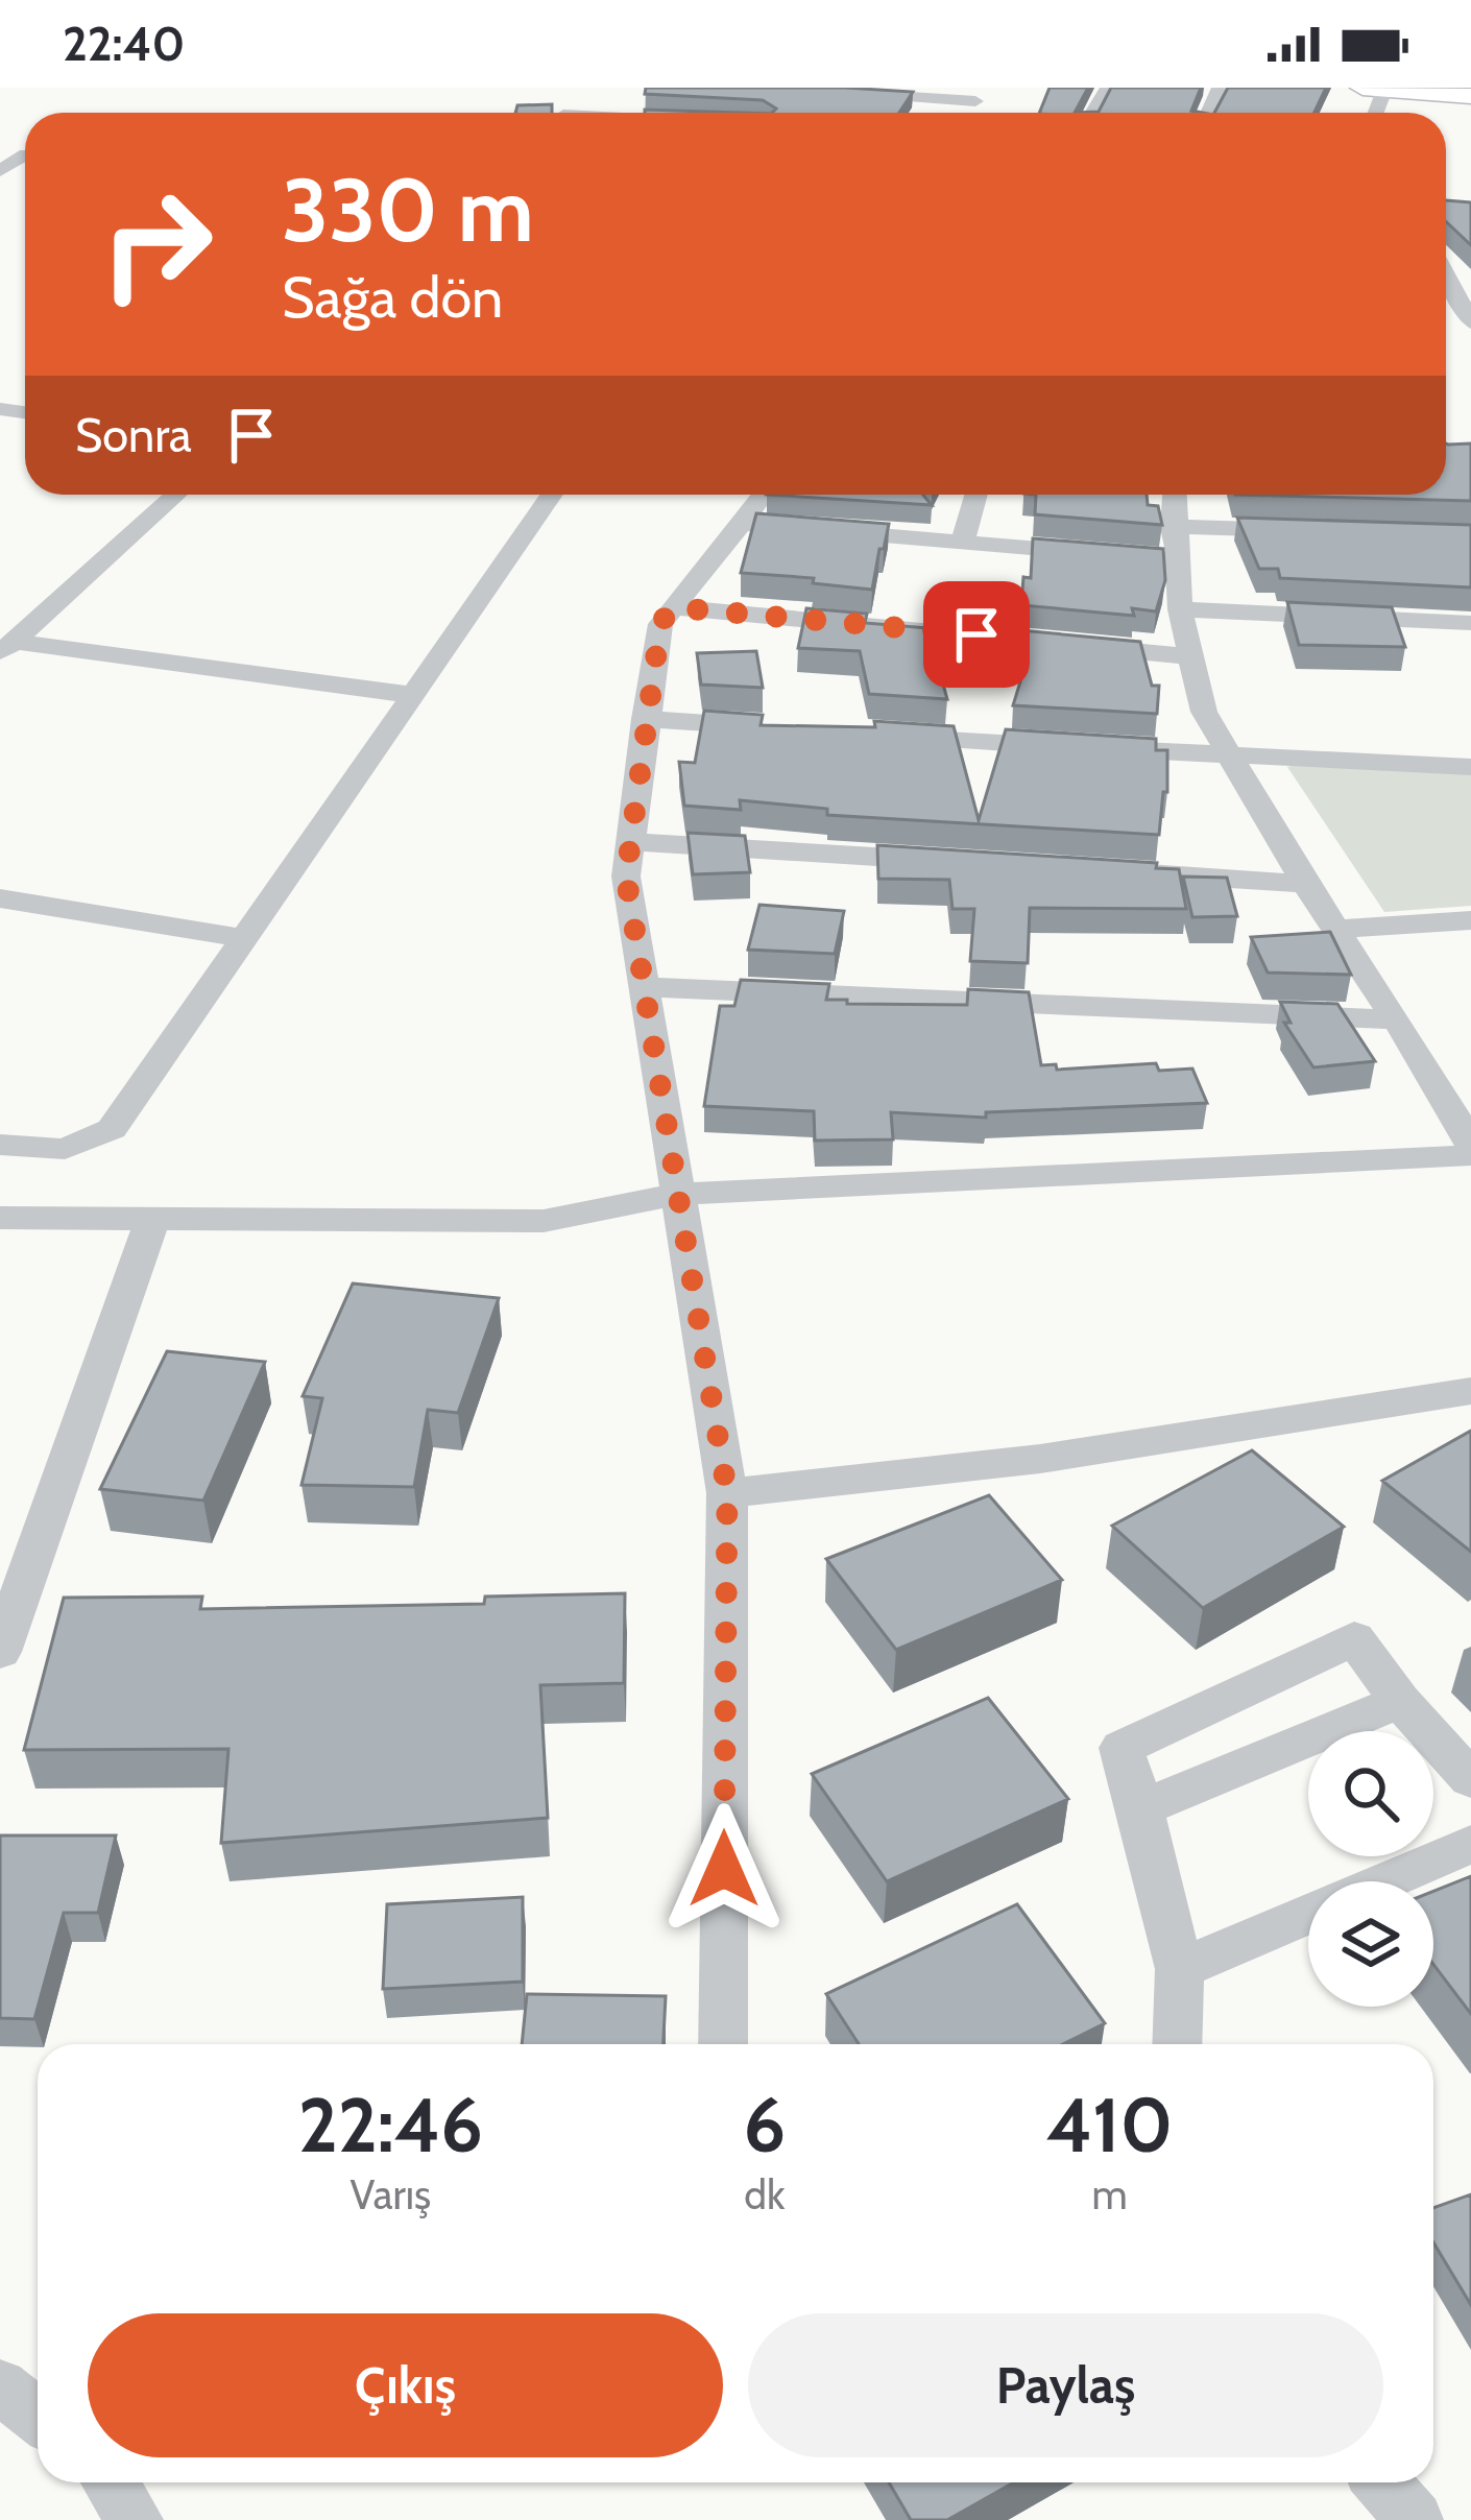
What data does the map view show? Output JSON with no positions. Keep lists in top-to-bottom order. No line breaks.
{"page":{"status":"22:40","turn":["330 m","Sağa dön"],"then":"Sonra","eta":["22:46","Varış","6","dk","410","m"],"buttons":["Çıkış","Paylaş"]}}
